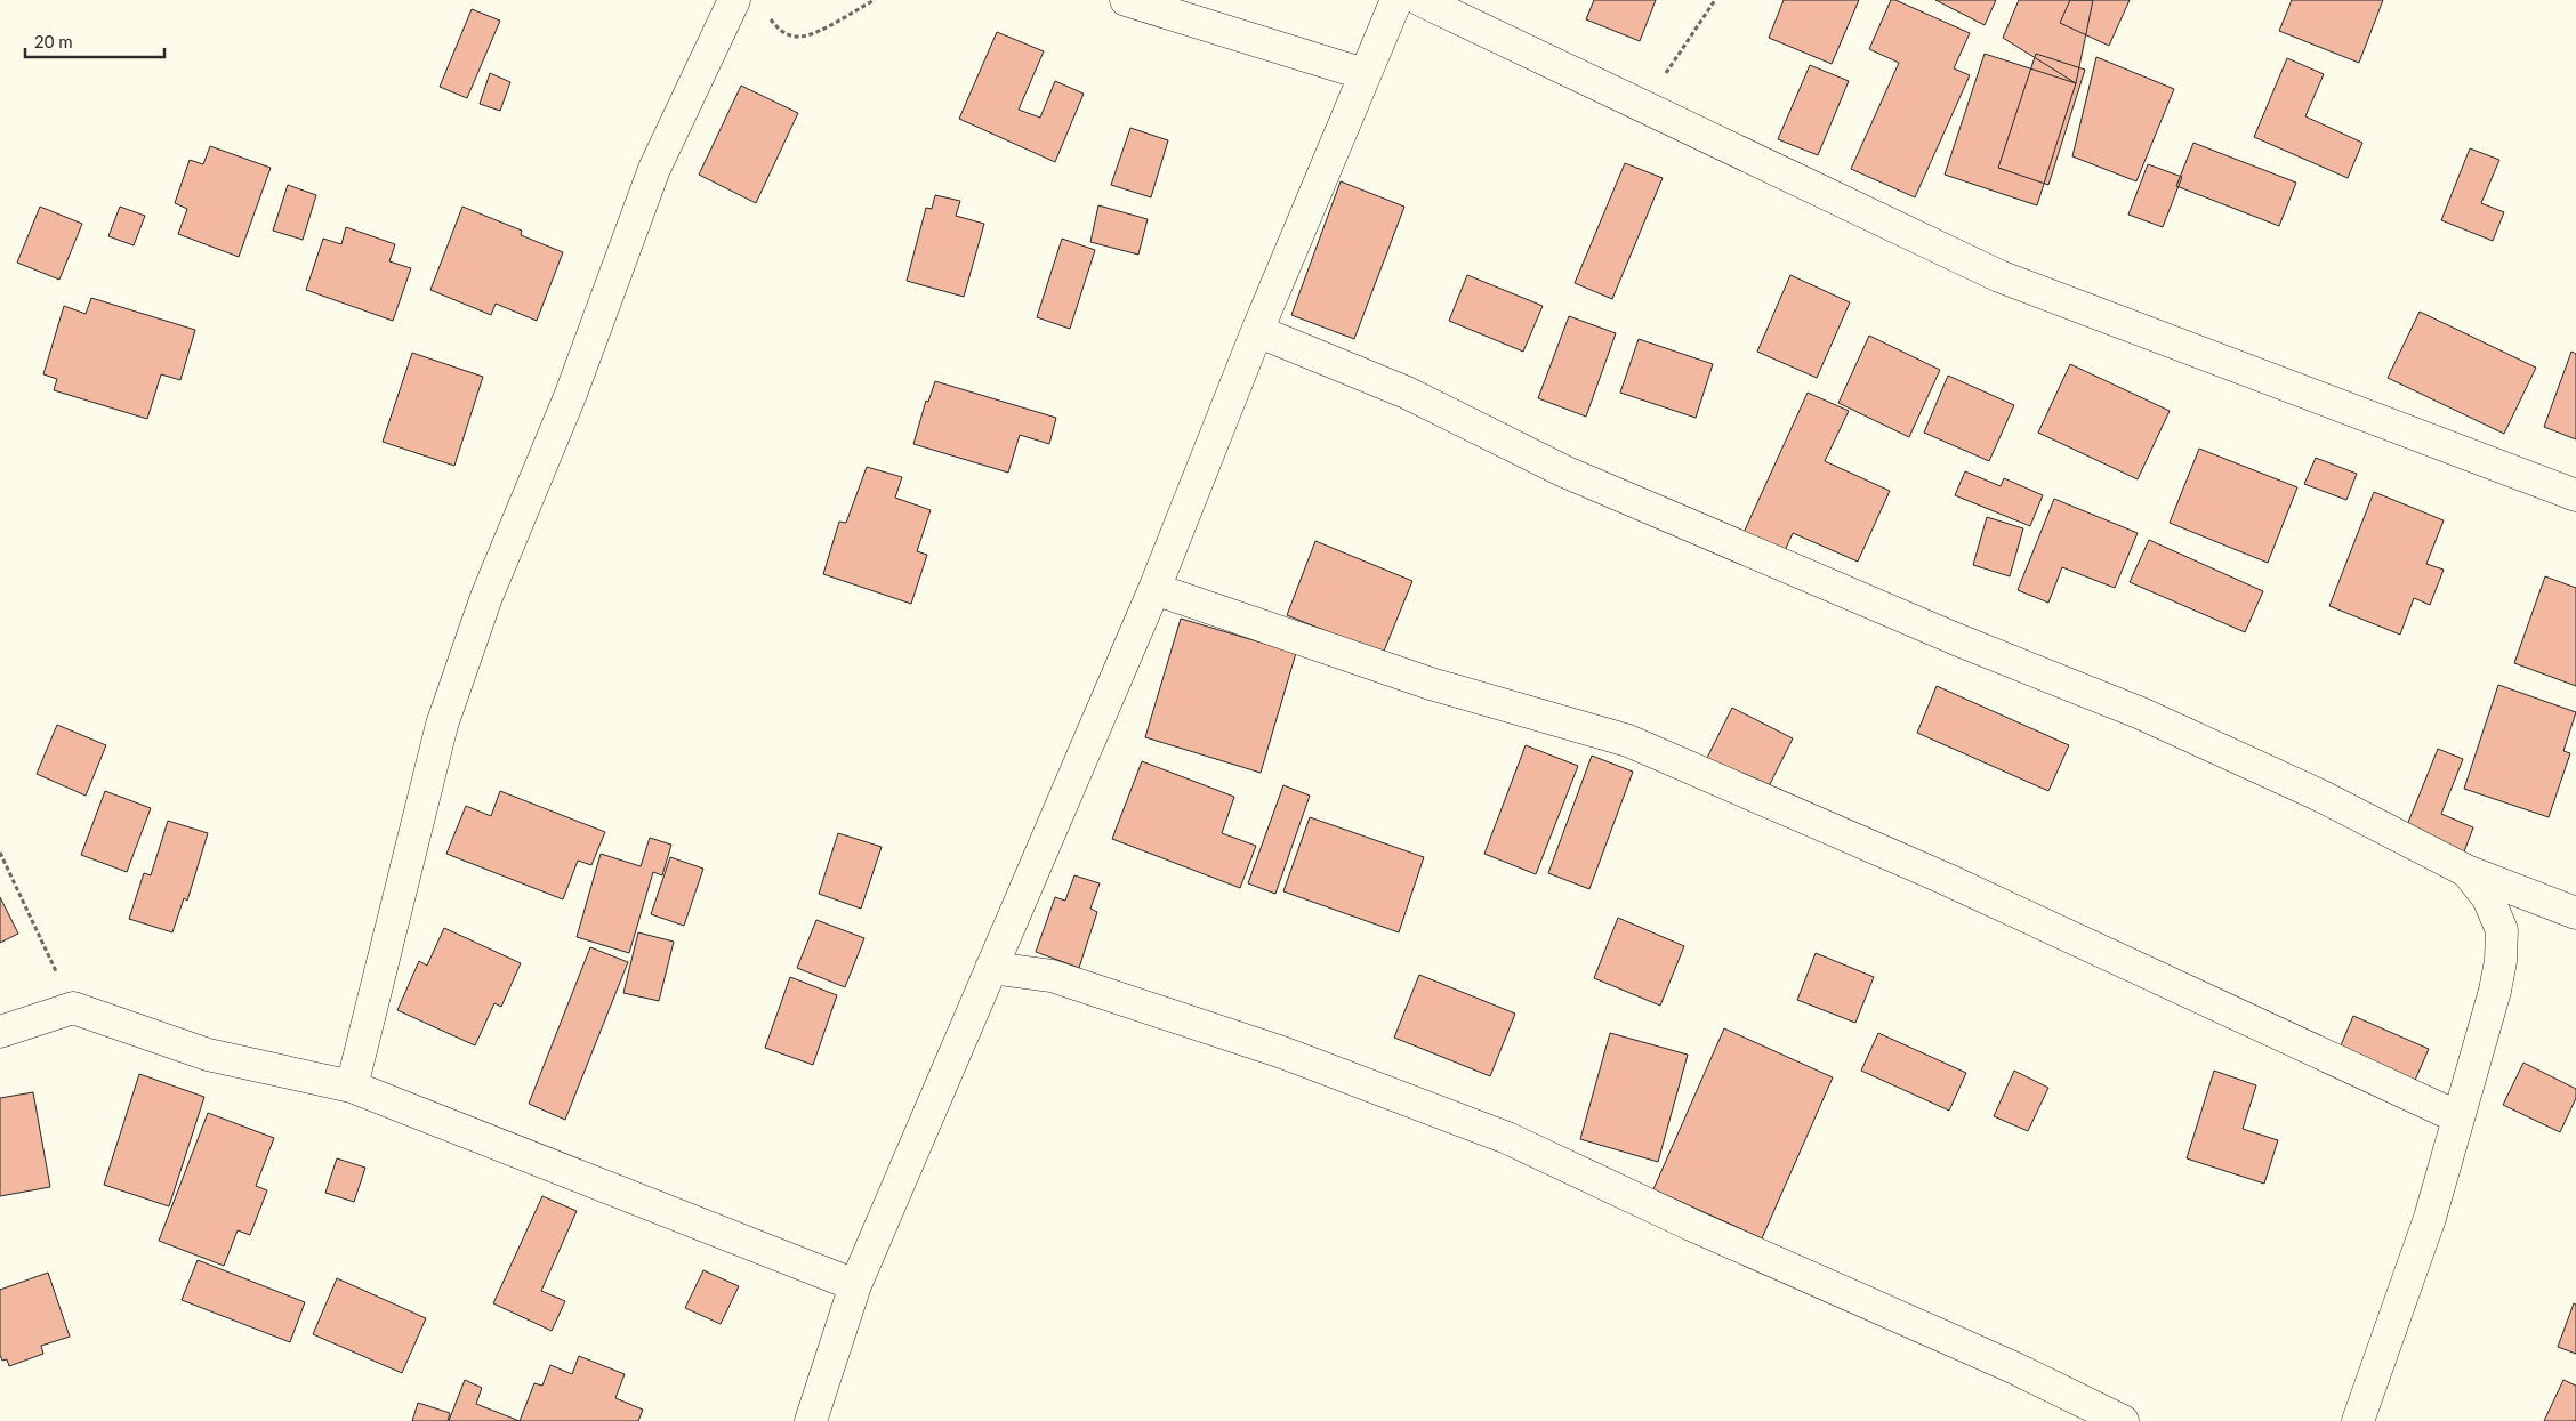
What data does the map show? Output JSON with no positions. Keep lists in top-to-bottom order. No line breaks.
{"scale_bar":"20 m"}
